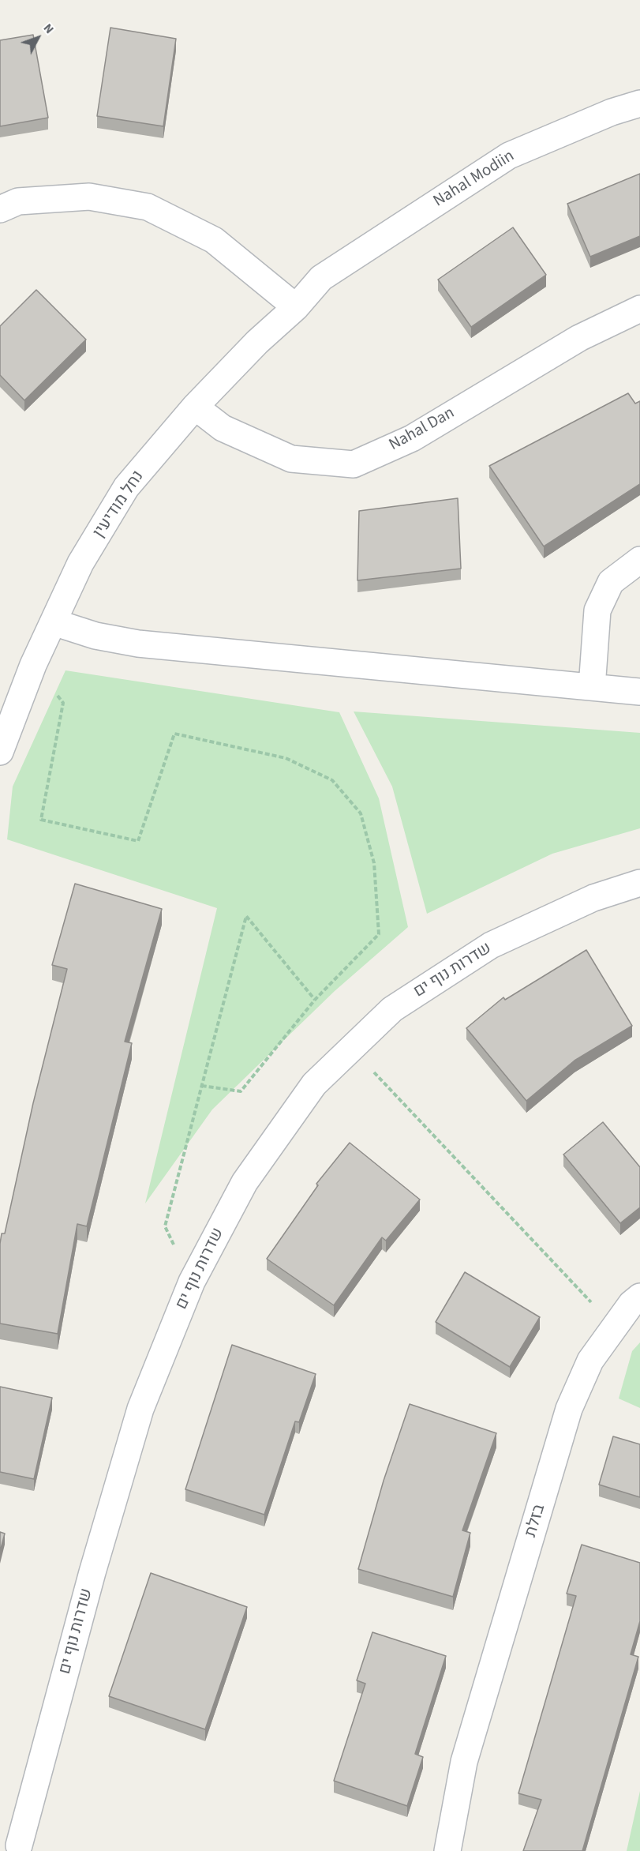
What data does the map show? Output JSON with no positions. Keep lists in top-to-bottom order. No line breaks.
{"streets":{"street":["Nahal Modiin","Nahal Dan","נחל מודיעין","שדרות נוף ים","בזלת"]},"crossings":[["Nahal Modiin","נחל מודיעין"],["Nahal Dan","נחל מודיעין"]],"north":"top right"}
